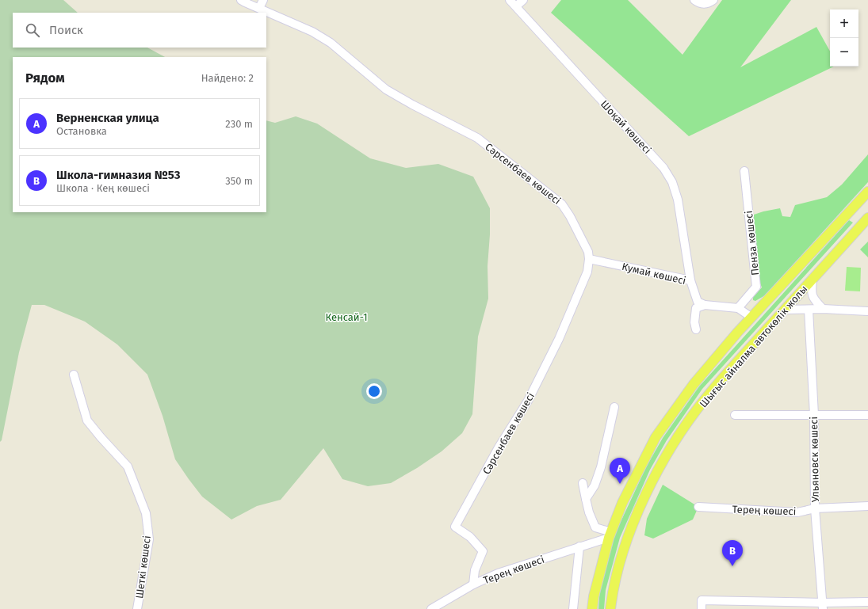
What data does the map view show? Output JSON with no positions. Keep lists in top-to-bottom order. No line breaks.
{"streets":{"main road":["Шығыс айналма автокөлік жолы"],"street":["Шоқай көшесі","Сәрсенбаев көшесі","Пенза көшесі","Кумай көшесі","Ульяновск көшесі","Терең көшесі","Шеткі көшесі"]},"crossings":[["Шоқай көшесі","Кумай көшесі"],["Сәрсенбаев көшесі","Кумай көшесі"],["Сәрсенбаев көшесі","Терең көшесі"],["Ульяновск көшесі","Терең көшесі"]],"parks":["Кенсай-1"],"page":{"map_buttons":["+","−"],"search":"Поиск","heading":["Рядом","Найдено: 2"],"list":[{"mark":"A","name":"Верненская улица","note":"Остановка","value":"230 m"},{"mark":"B","name":"Школа-гимназия №53","note":"Школа · Кең көшесі","value":"350 m"}],"pins":["A","B"]}}
